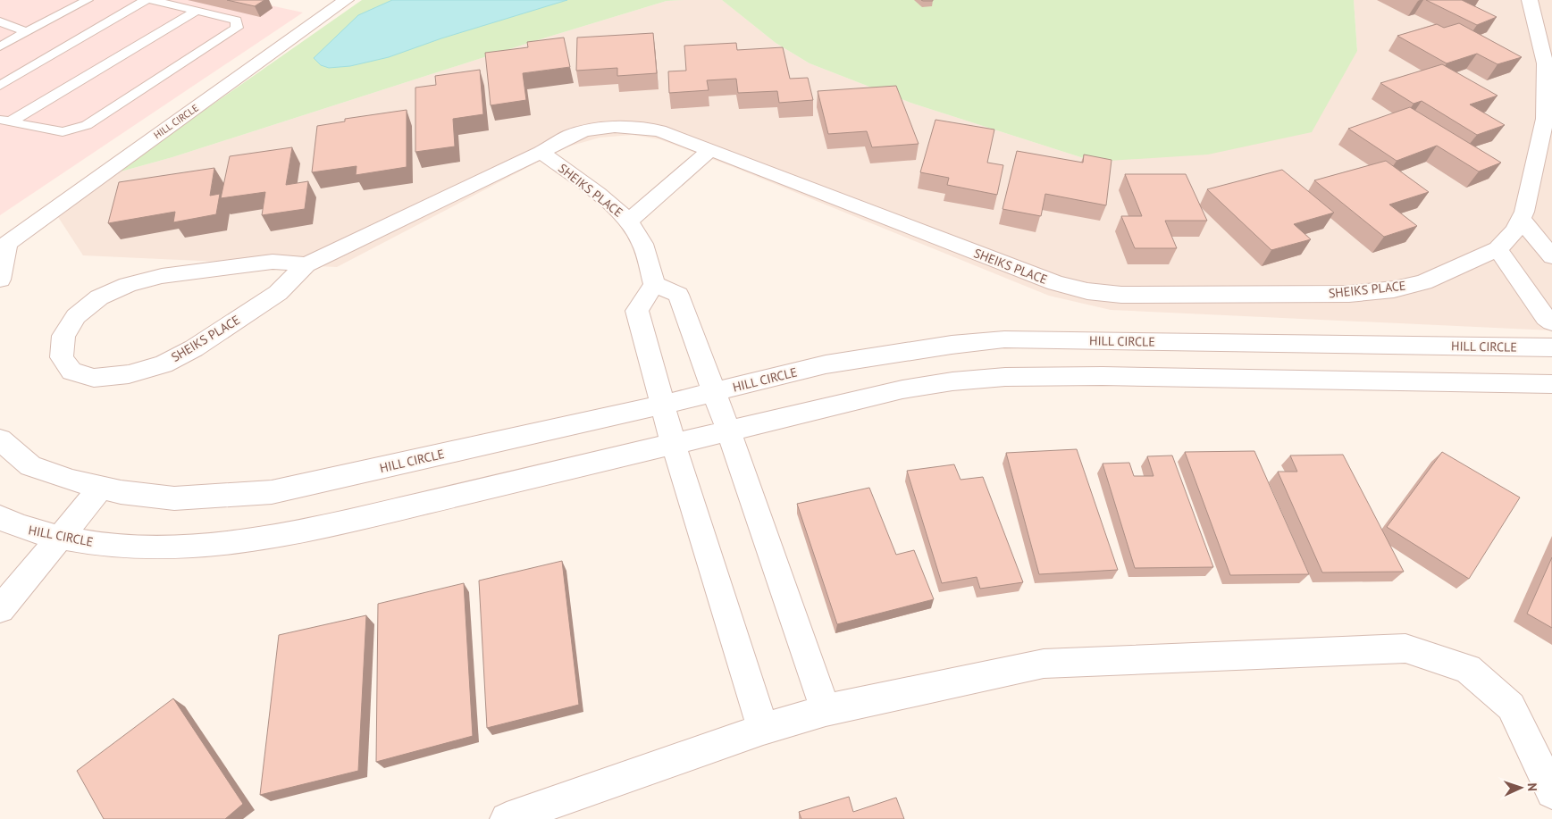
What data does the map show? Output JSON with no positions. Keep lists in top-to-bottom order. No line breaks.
{"streets":{"street":["HILL CIRCLE","SHEIKS PLACE"]},"north":"right"}
